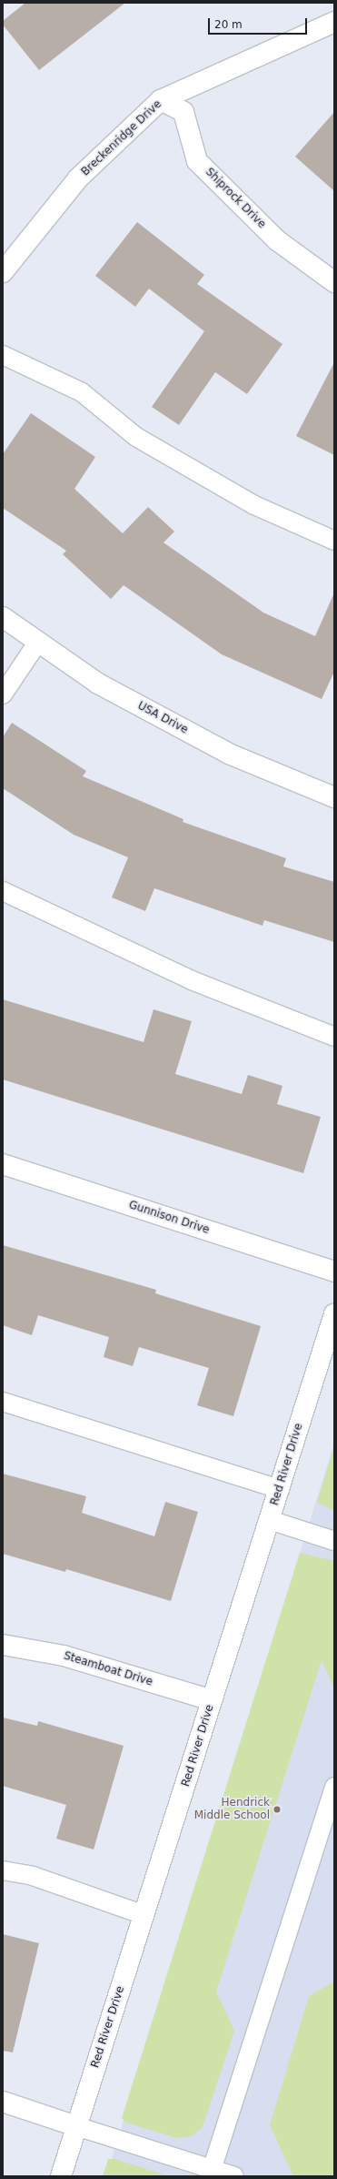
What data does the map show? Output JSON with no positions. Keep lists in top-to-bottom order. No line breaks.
{"streets":{"street":["Breckenridge Drive","Shiprock Drive","USA Drive","Gunnison Drive","Red River Drive","Steamboat Drive"]},"crossings":[["Breckenridge Drive","Shiprock Drive"],["Red River Drive","Steamboat Drive"]],"places":["Hendrick Middle School"],"scale_bar":"20 m"}
